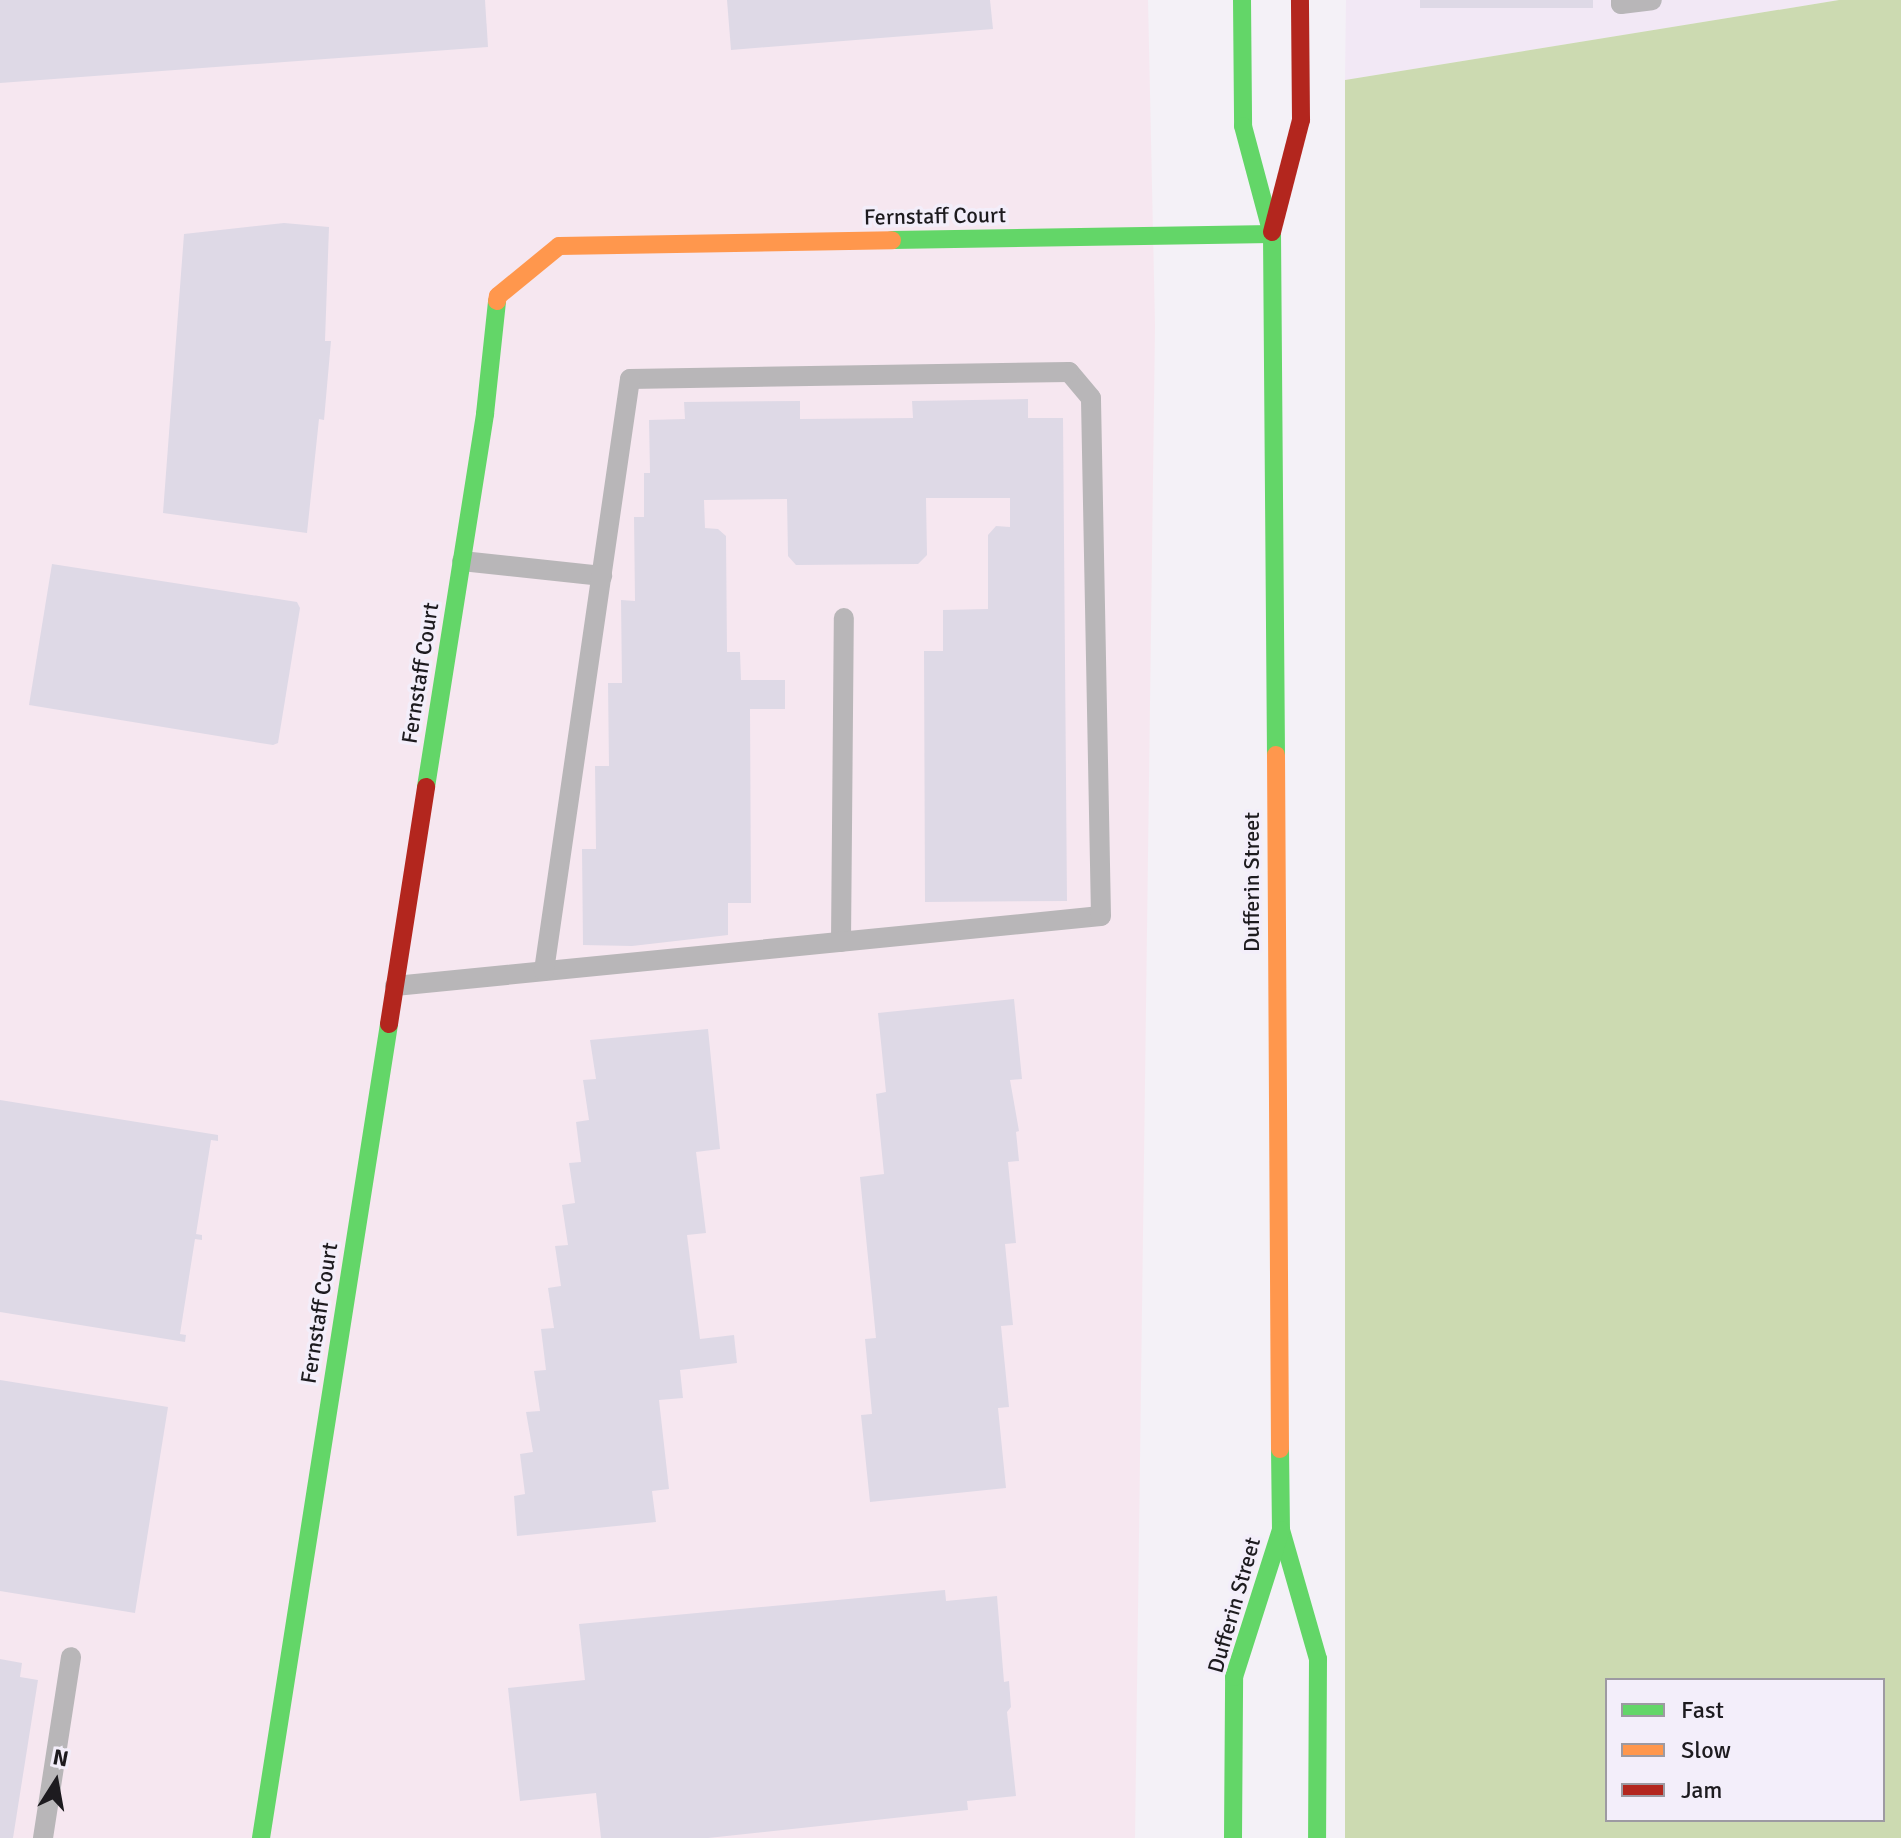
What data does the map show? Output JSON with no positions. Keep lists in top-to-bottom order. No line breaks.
{"streets":{"main road":["Fernstaff Court","Dufferin Street"]},"crossings":[["Fernstaff Court","Dufferin Street"]],"legend":["Fast","Slow","Jam"],"north":"top"}
